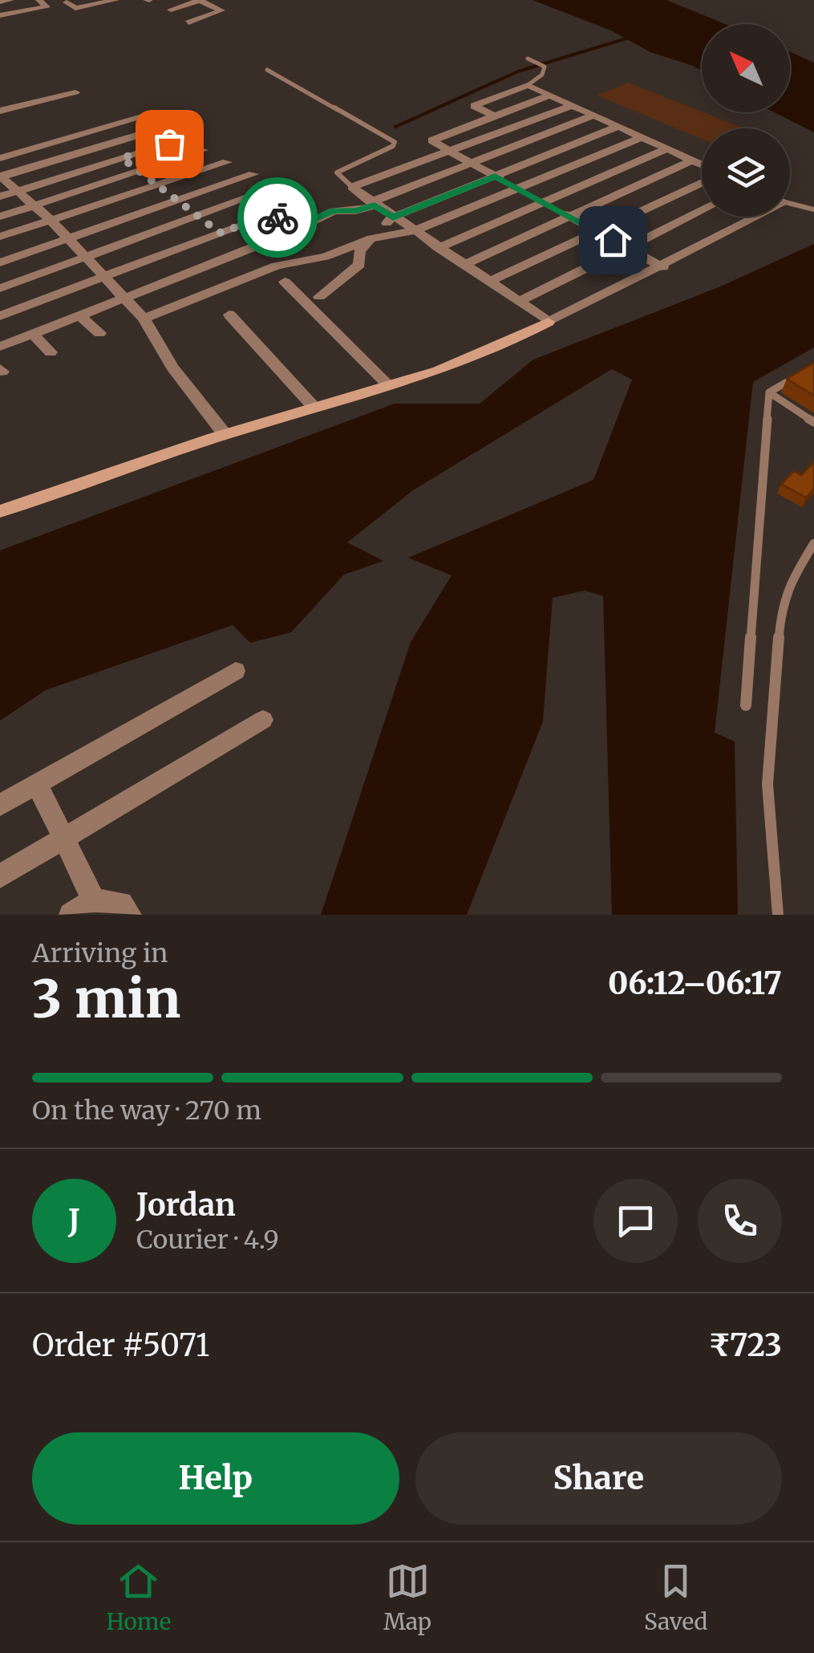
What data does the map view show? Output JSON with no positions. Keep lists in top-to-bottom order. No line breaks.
{"north":"top left","page":{"heading":["3 min","Arriving in","06:12–06:17"],"panel":["Jordan","Courier · 4.9","Order #5071","₹723"],"bar":"On the way · 270 m","round":"J","buttons":["Help","Share"],"tabs":["Home","Map","Saved"]}}
